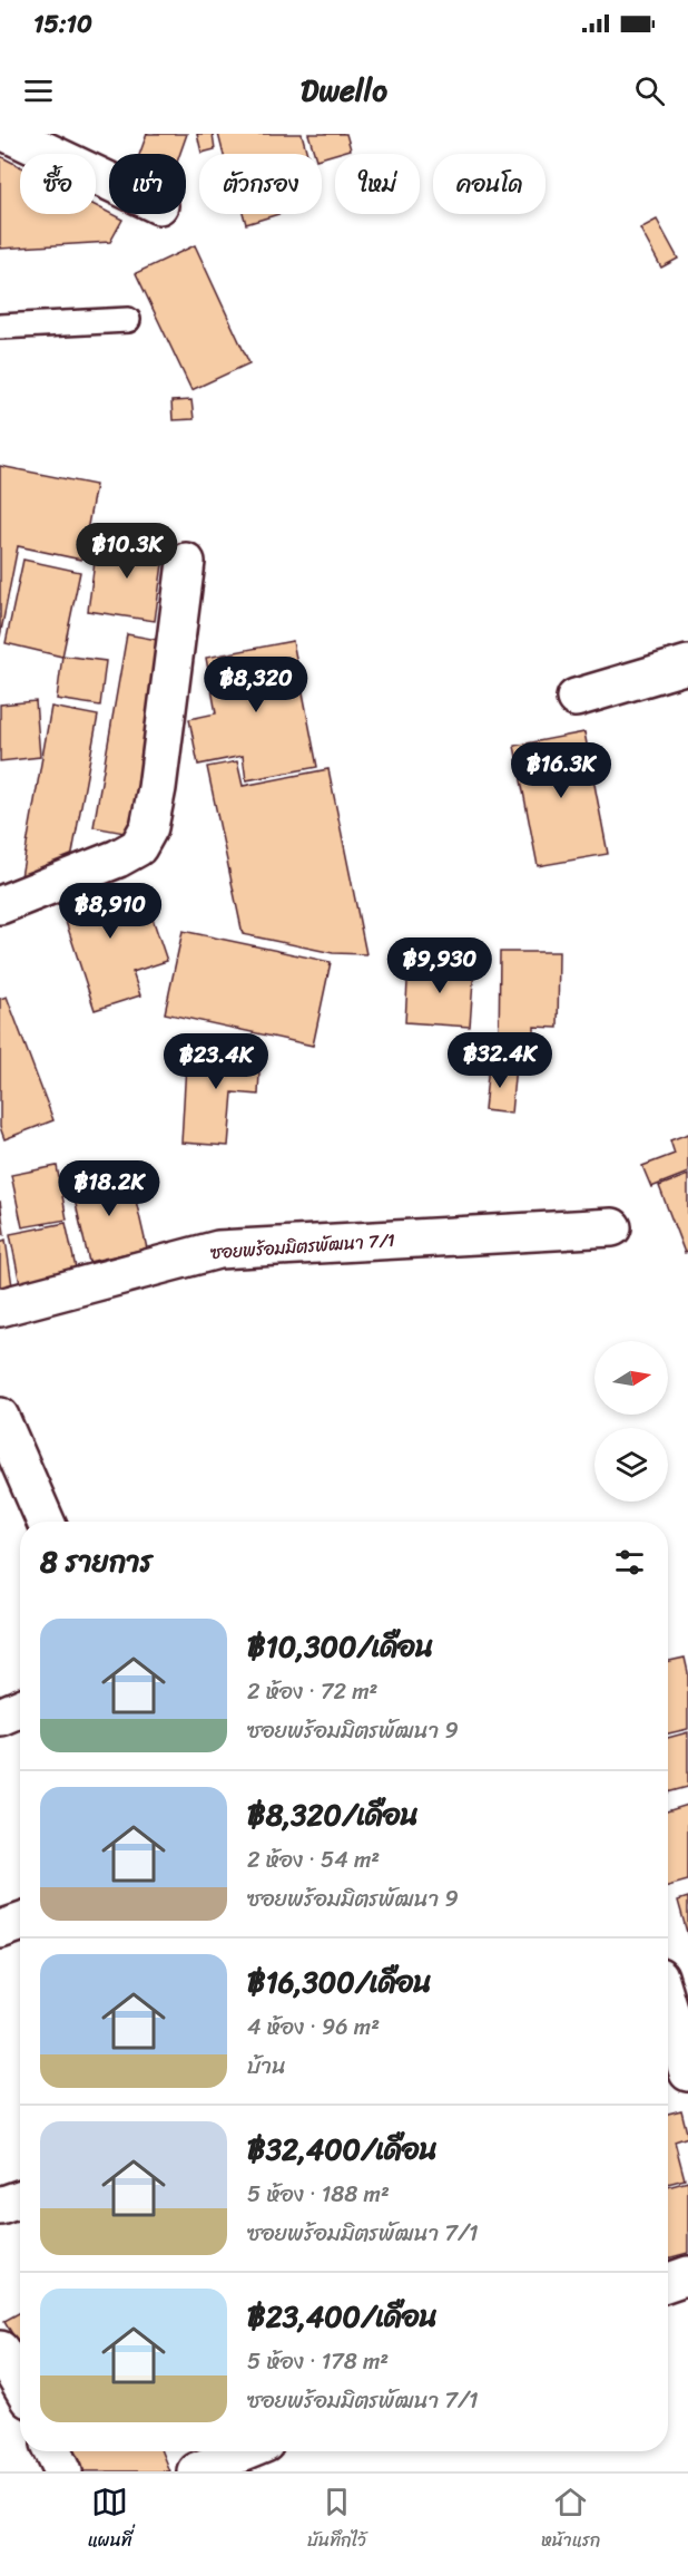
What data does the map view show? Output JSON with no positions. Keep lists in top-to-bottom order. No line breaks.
{"streets":{"street":["ซอยพร้อมมิตรพัฒนา 7/1"]},"north":"right","page":{"status":"15:10","header":"Dwello","chip":["ซื้อ","เช่า","ตัวกรอง","ใหม่","คอนโด"],"price":["฿10.3K","฿8,320","฿16.3K","฿8,910","฿9,930","฿32.4K","฿23.4K","฿18.2K"],"heading":"8 รายการ","list":[{"name":"฿10,300/เดือน","note":"2 ห้อง · 72 m² · ซอยพร้อมมิตรพัฒนา 9"},{"name":"฿8,320/เดือน","note":"2 ห้อง · 54 m² · ซอยพร้อมมิตรพัฒนา 9"},{"name":"฿16,300/เดือน","note":"4 ห้อง · 96 m² · บ้าน"},{"name":"฿32,400/เดือน","note":"5 ห้อง · 188 m² · ซอยพร้อมมิตรพัฒนา 7/1"},{"name":"฿23,400/เดือน","note":"5 ห้อง · 178 m² · ซอยพร้อมมิตรพัฒนา 7/1"}],"tabs":["แผนที่","บันทึกไว้","หน้าแรก"]}}
